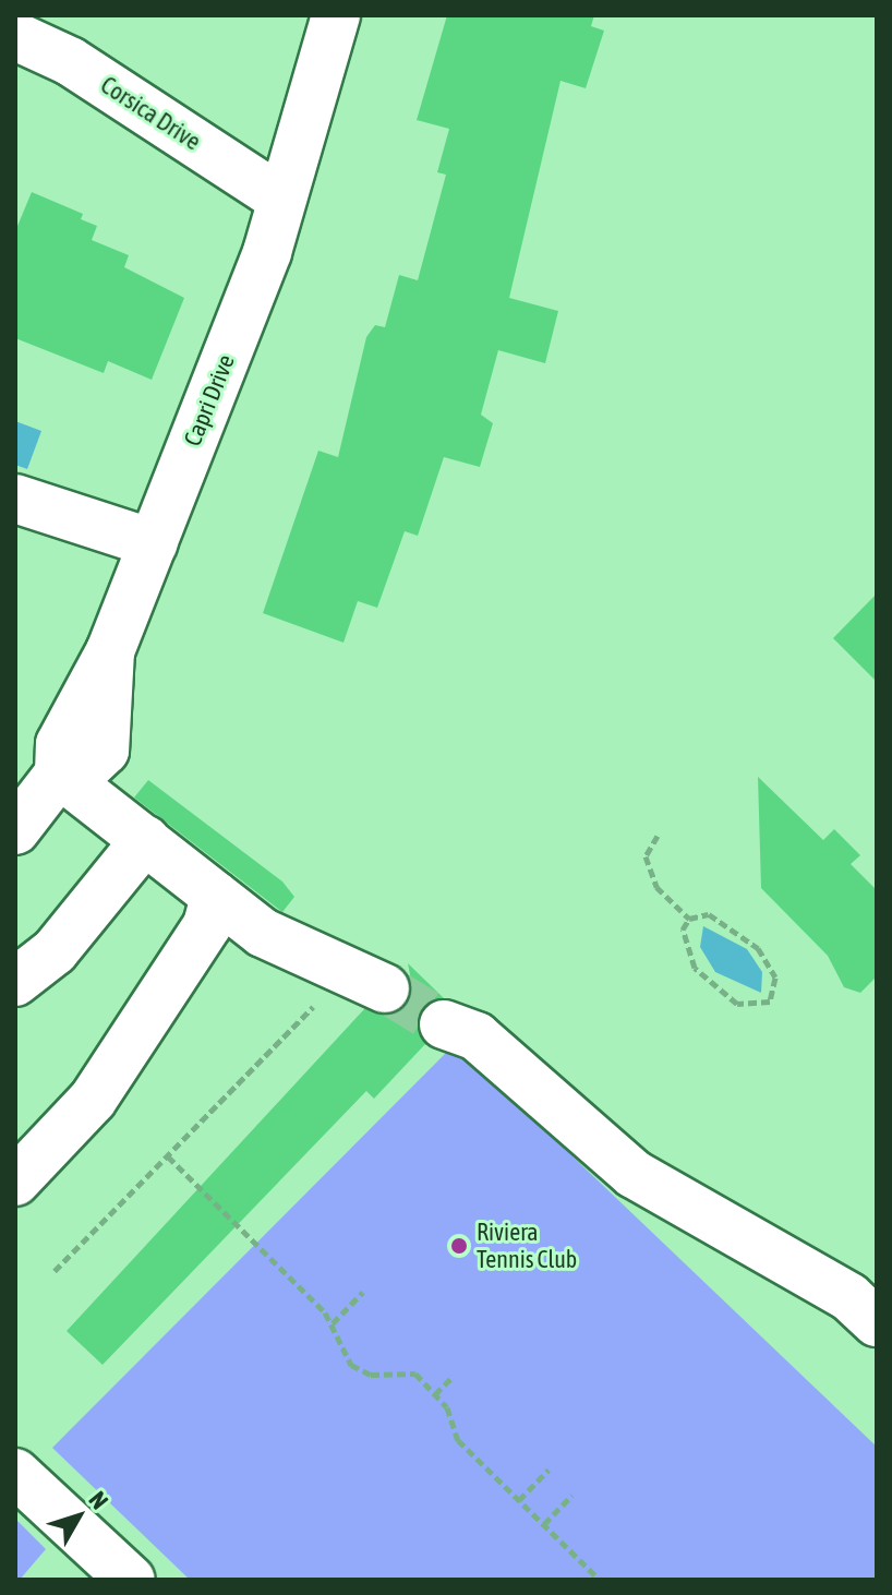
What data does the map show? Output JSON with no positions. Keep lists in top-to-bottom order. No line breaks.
{"streets":{"street":["Corsica Drive","Capri Drive"]},"crossings":[["Corsica Drive","Capri Drive"]],"places":["Riviera Tennis Club"],"north":"top right"}
